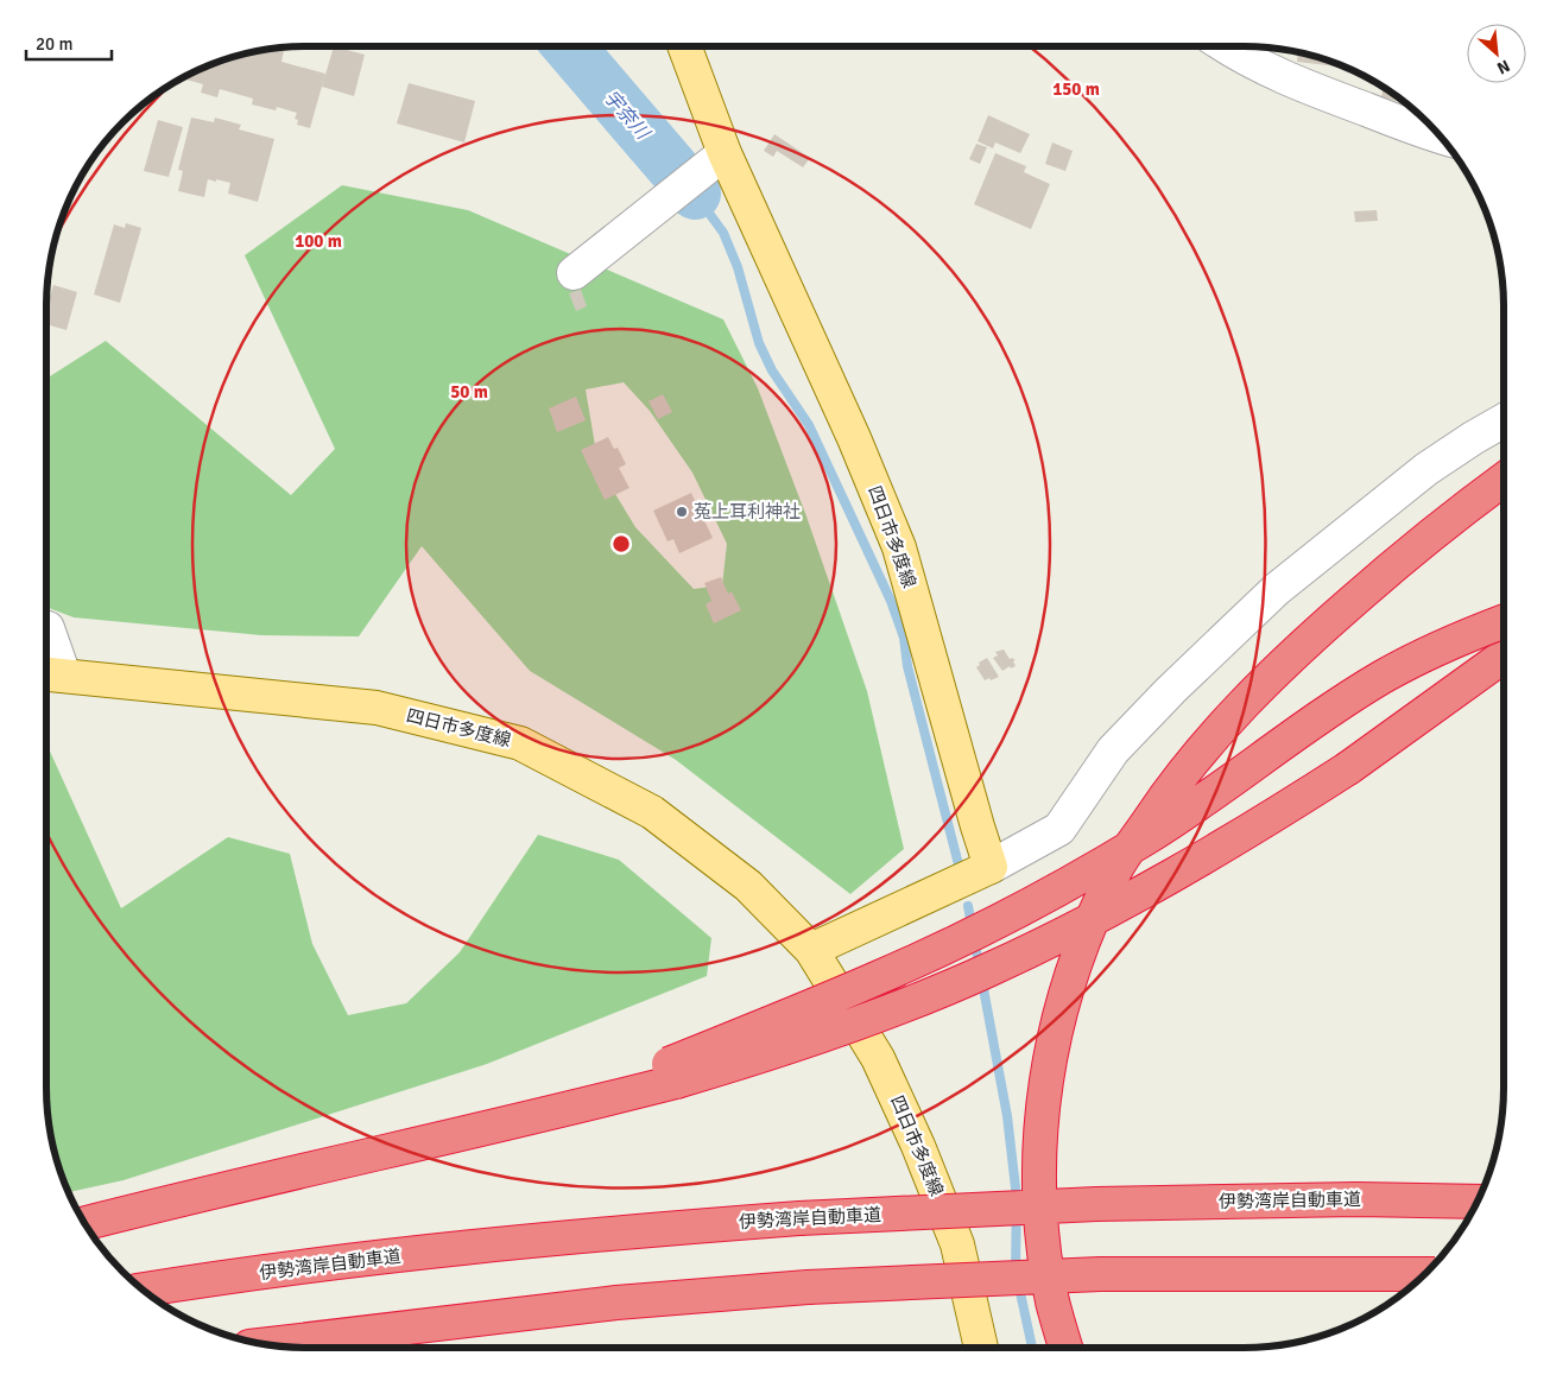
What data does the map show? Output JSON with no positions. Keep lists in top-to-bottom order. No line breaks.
{"streets":{"highway":["伊勢湾岸自動車道"],"main road":["四日市多度線"]},"water":["宇奈川"],"places":["菟上耳利神社"],"scale_bar":"20 m","north":"bottom right","rings":["150 m","100 m","50 m"]}
